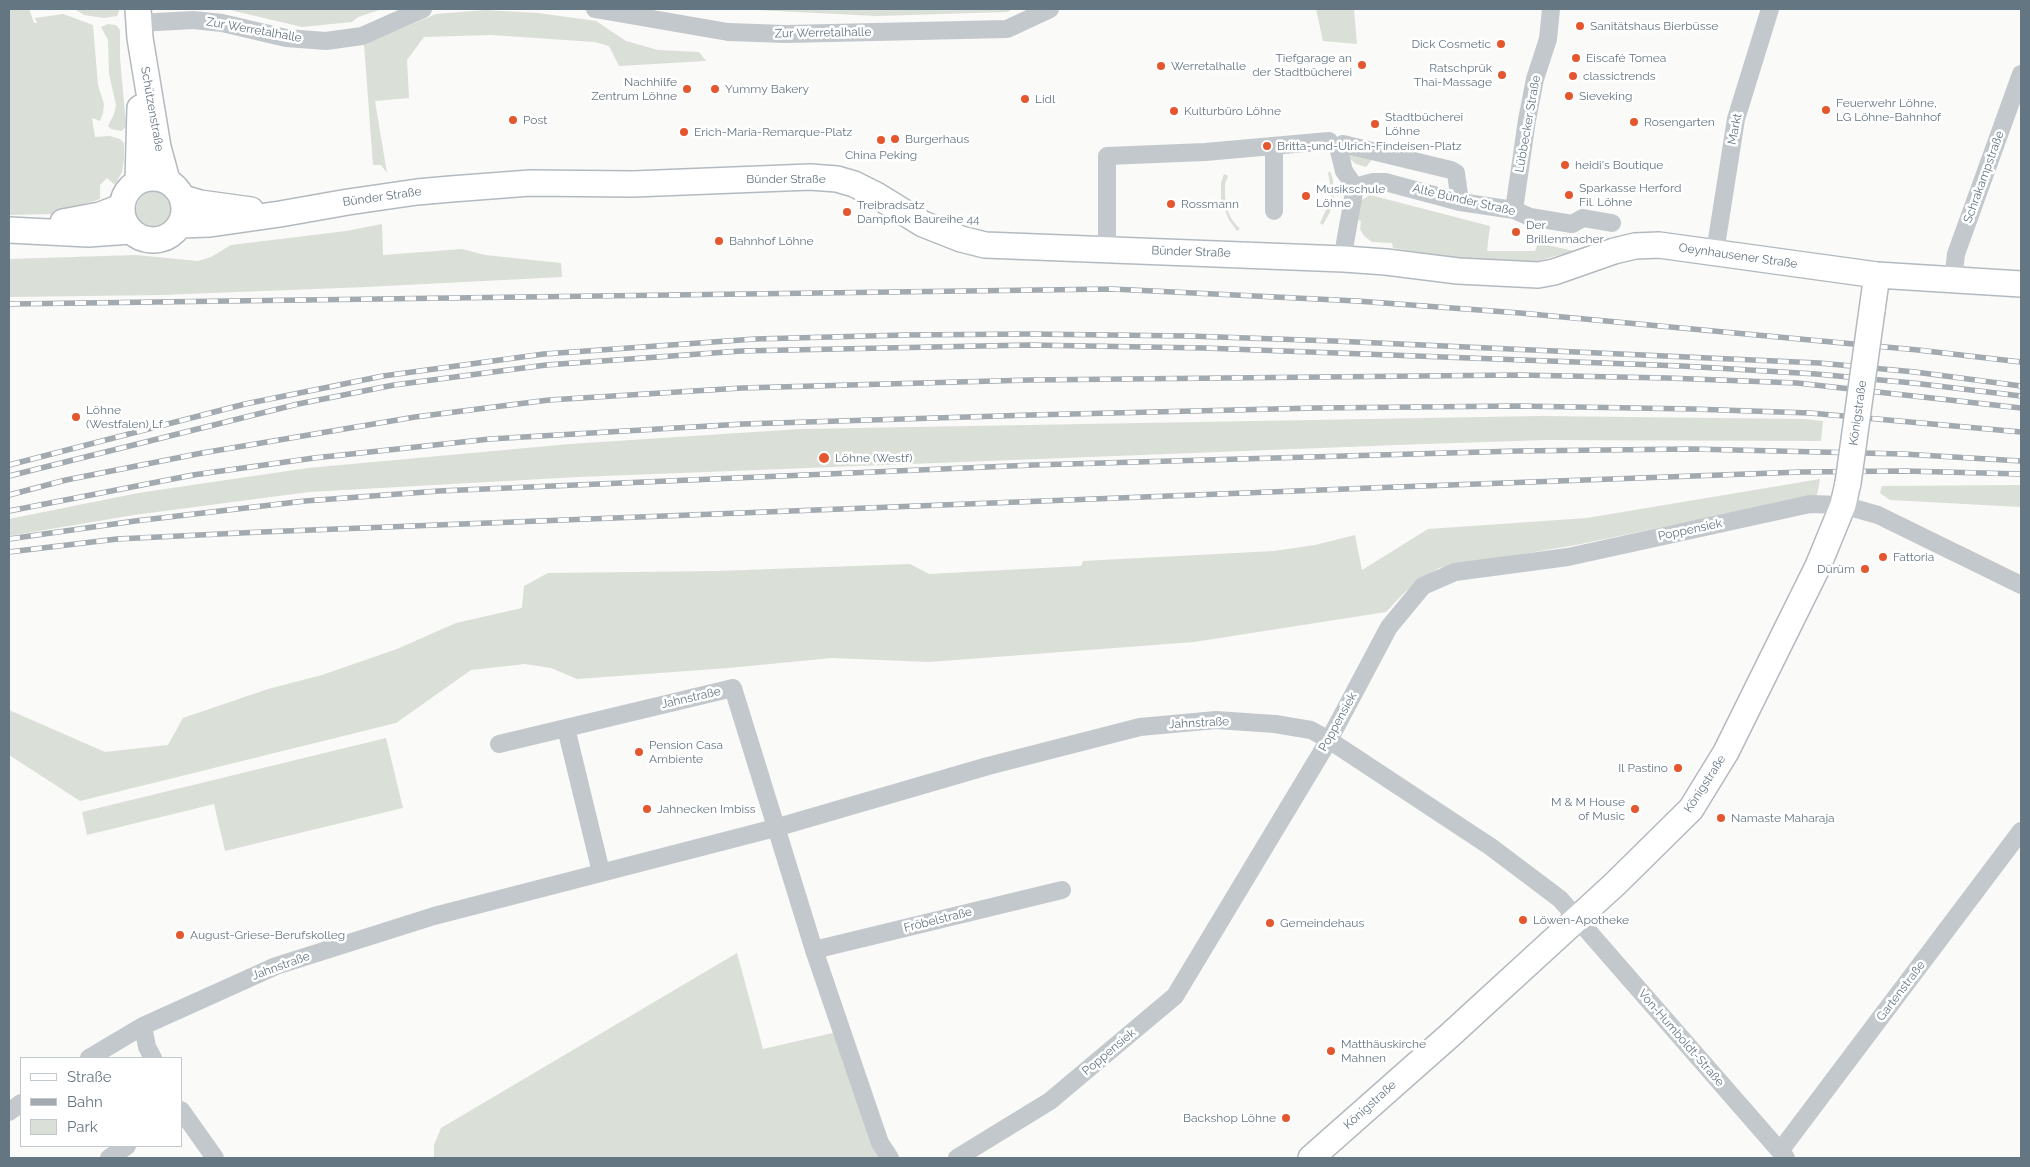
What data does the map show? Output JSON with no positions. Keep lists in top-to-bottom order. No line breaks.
{"streets":{"main road":["Schützenstraße","Bünder Straße","Oeynhausener Straße","Königstraße"],"street":["Zur Werretalhalle","Lübbecker Straße","Markt","Schrakampstraße","Alte Bünder Straße","Poppensiek","Jahnstraße","Fröbelstraße","Gartenstraße","Von-Humboldt-Straße"]},"crossings":[["Zur Werretalhalle","Schützenstraße"],["Schützenstraße","Bünder Straße"],["Lübbecker Straße","Alte Bünder Straße"],["Markt","Oeynhausener Straße"],["Schrakampstraße","Oeynhausener Straße"],["Bünder Straße","Oeynhausener Straße"],["Oeynhausener Straße","Königstraße"],["Königstraße","Poppensiek"],["Königstraße","Jahnstraße"],["Königstraße","Von-Humboldt-Straße"],["Poppensiek","Jahnstraße"],["Jahnstraße","Von-Humboldt-Straße"],["Gartenstraße","Von-Humboldt-Straße"]],"places":["Sanitätshaus Bierbüsse","Dick Cosmetic","Eiscafé Tomea","Tiefgarage an der Stadtbücherei","Werretalhalle","Ratschprük Thai-Massage","classictrends","Nachhilfe Zentrum Löhne","Yummy Bakery","Sieveking","Lidl","Feuerwehr Löhne, LG Löhne-Bahnhof","Kulturbüro Löhne","Post","Rosengarten","Stadtbücherei Löhne","Erich-Maria-Remarque-Platz","Burgerhaus","China Peking","Britta-und-Ulrich-Findeisen-Platz","heidi's Boutique","Sparkasse Herford Fil. Löhne","Musikschule Löhne","Rossmann","Treibradsatz Dampflok Baureihe 44","Der Brillenmacher","Bahnhof Löhne","Löhne (Westfalen) Lf","Löhne (Westf)","Fattoria","Dürüm","Pension Casa Ambiente","Il Pastino","Jahnecken Imbiss","M & M House of Music","Namaste Maharaja","Löwen-Apotheke","Gemeindehaus","August-Griese-Berufskolleg","Matthäuskirche Mahnen","Backshop Löhne"],"legend":["Straße","Bahn","Park"]}
